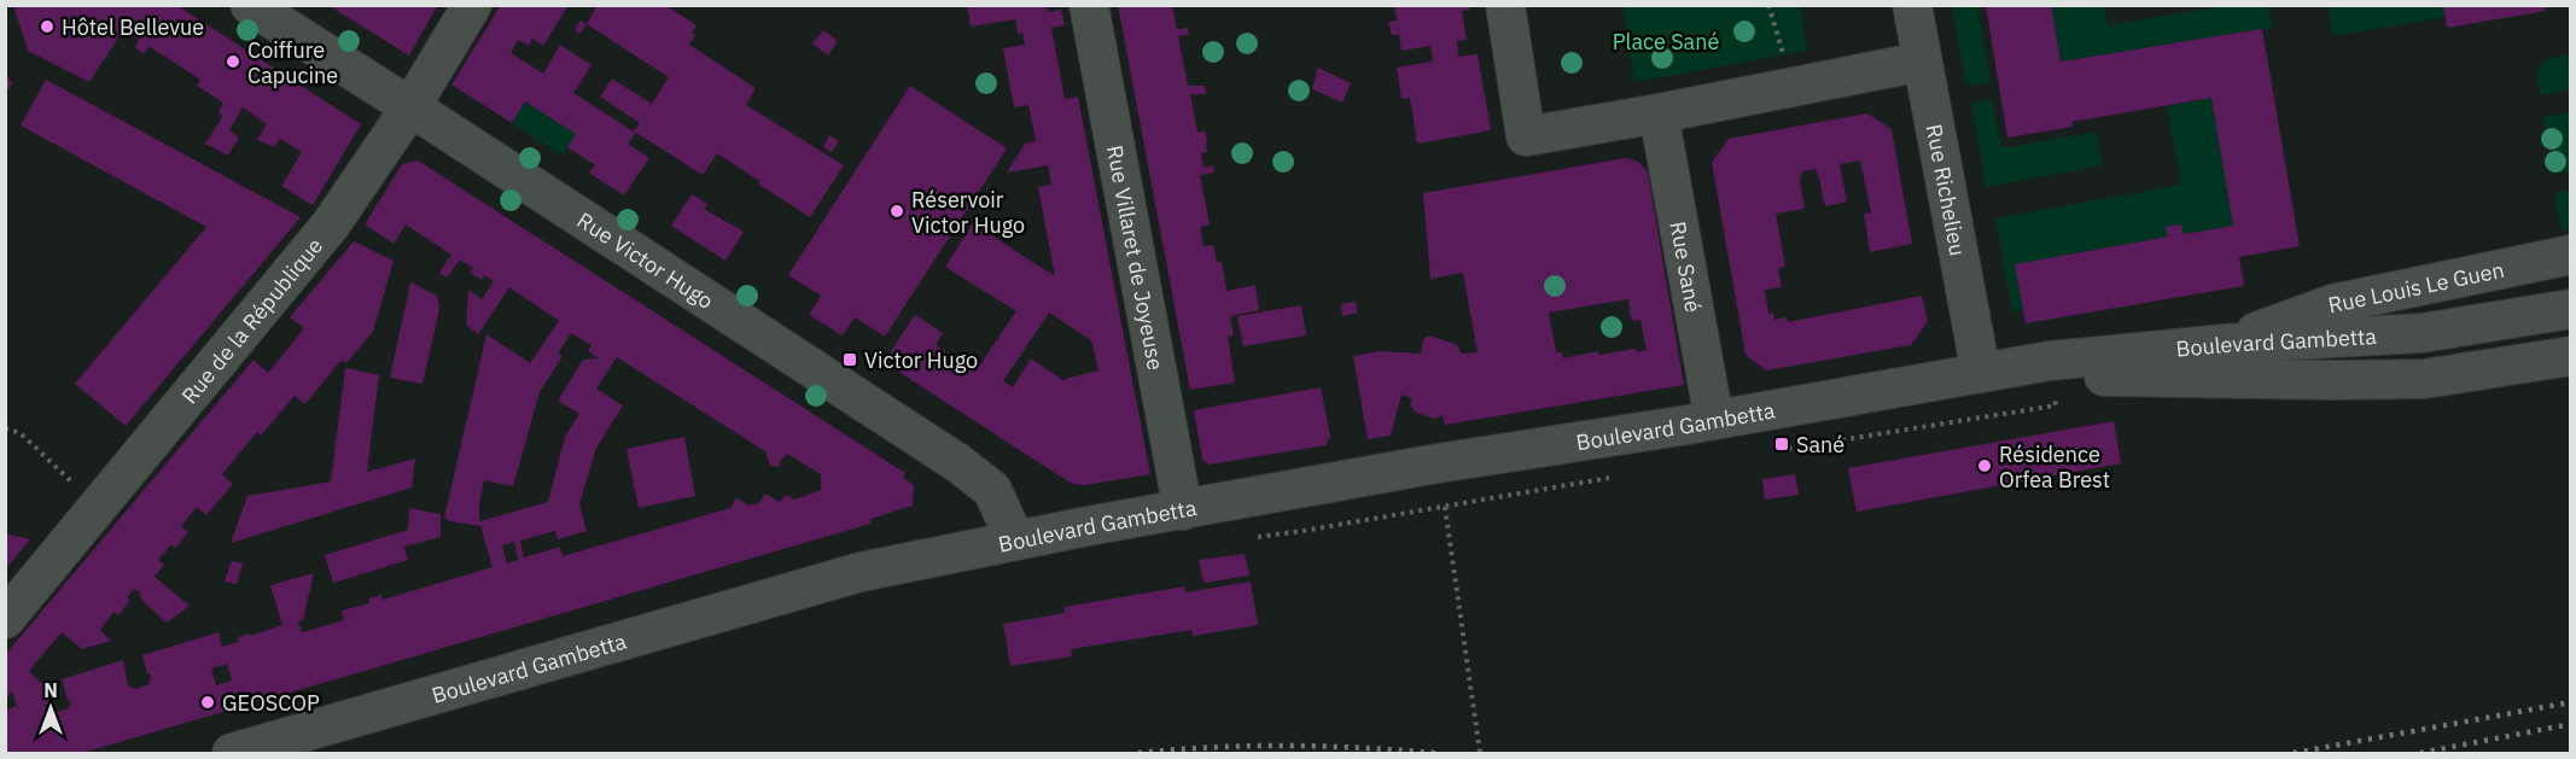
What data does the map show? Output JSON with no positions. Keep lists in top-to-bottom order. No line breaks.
{"streets":{"street":["Rue Richelieu","Rue Villaret de Joyeuse","Rue Victor Hugo","Rue Sané","Rue Louis Le Guen","Rue de la République","Boulevard Gambetta"]},"crossings":[["Rue Richelieu","Boulevard Gambetta"],["Rue Villaret de Joyeuse","Boulevard Gambetta"],["Rue Victor Hugo","Rue de la République"],["Rue Victor Hugo","Boulevard Gambetta"],["Rue Sané","Boulevard Gambetta"],["Rue Louis Le Guen","Boulevard Gambetta"]],"parks":["Place Sané"],"places":{"other":["Hôtel Bellevue","Coiffure Capucine","Réservoir Victor Hugo","Résidence Orfea Brest","GEOSCOP"],"transit":["Victor Hugo","Sané"]},"north":"top"}
